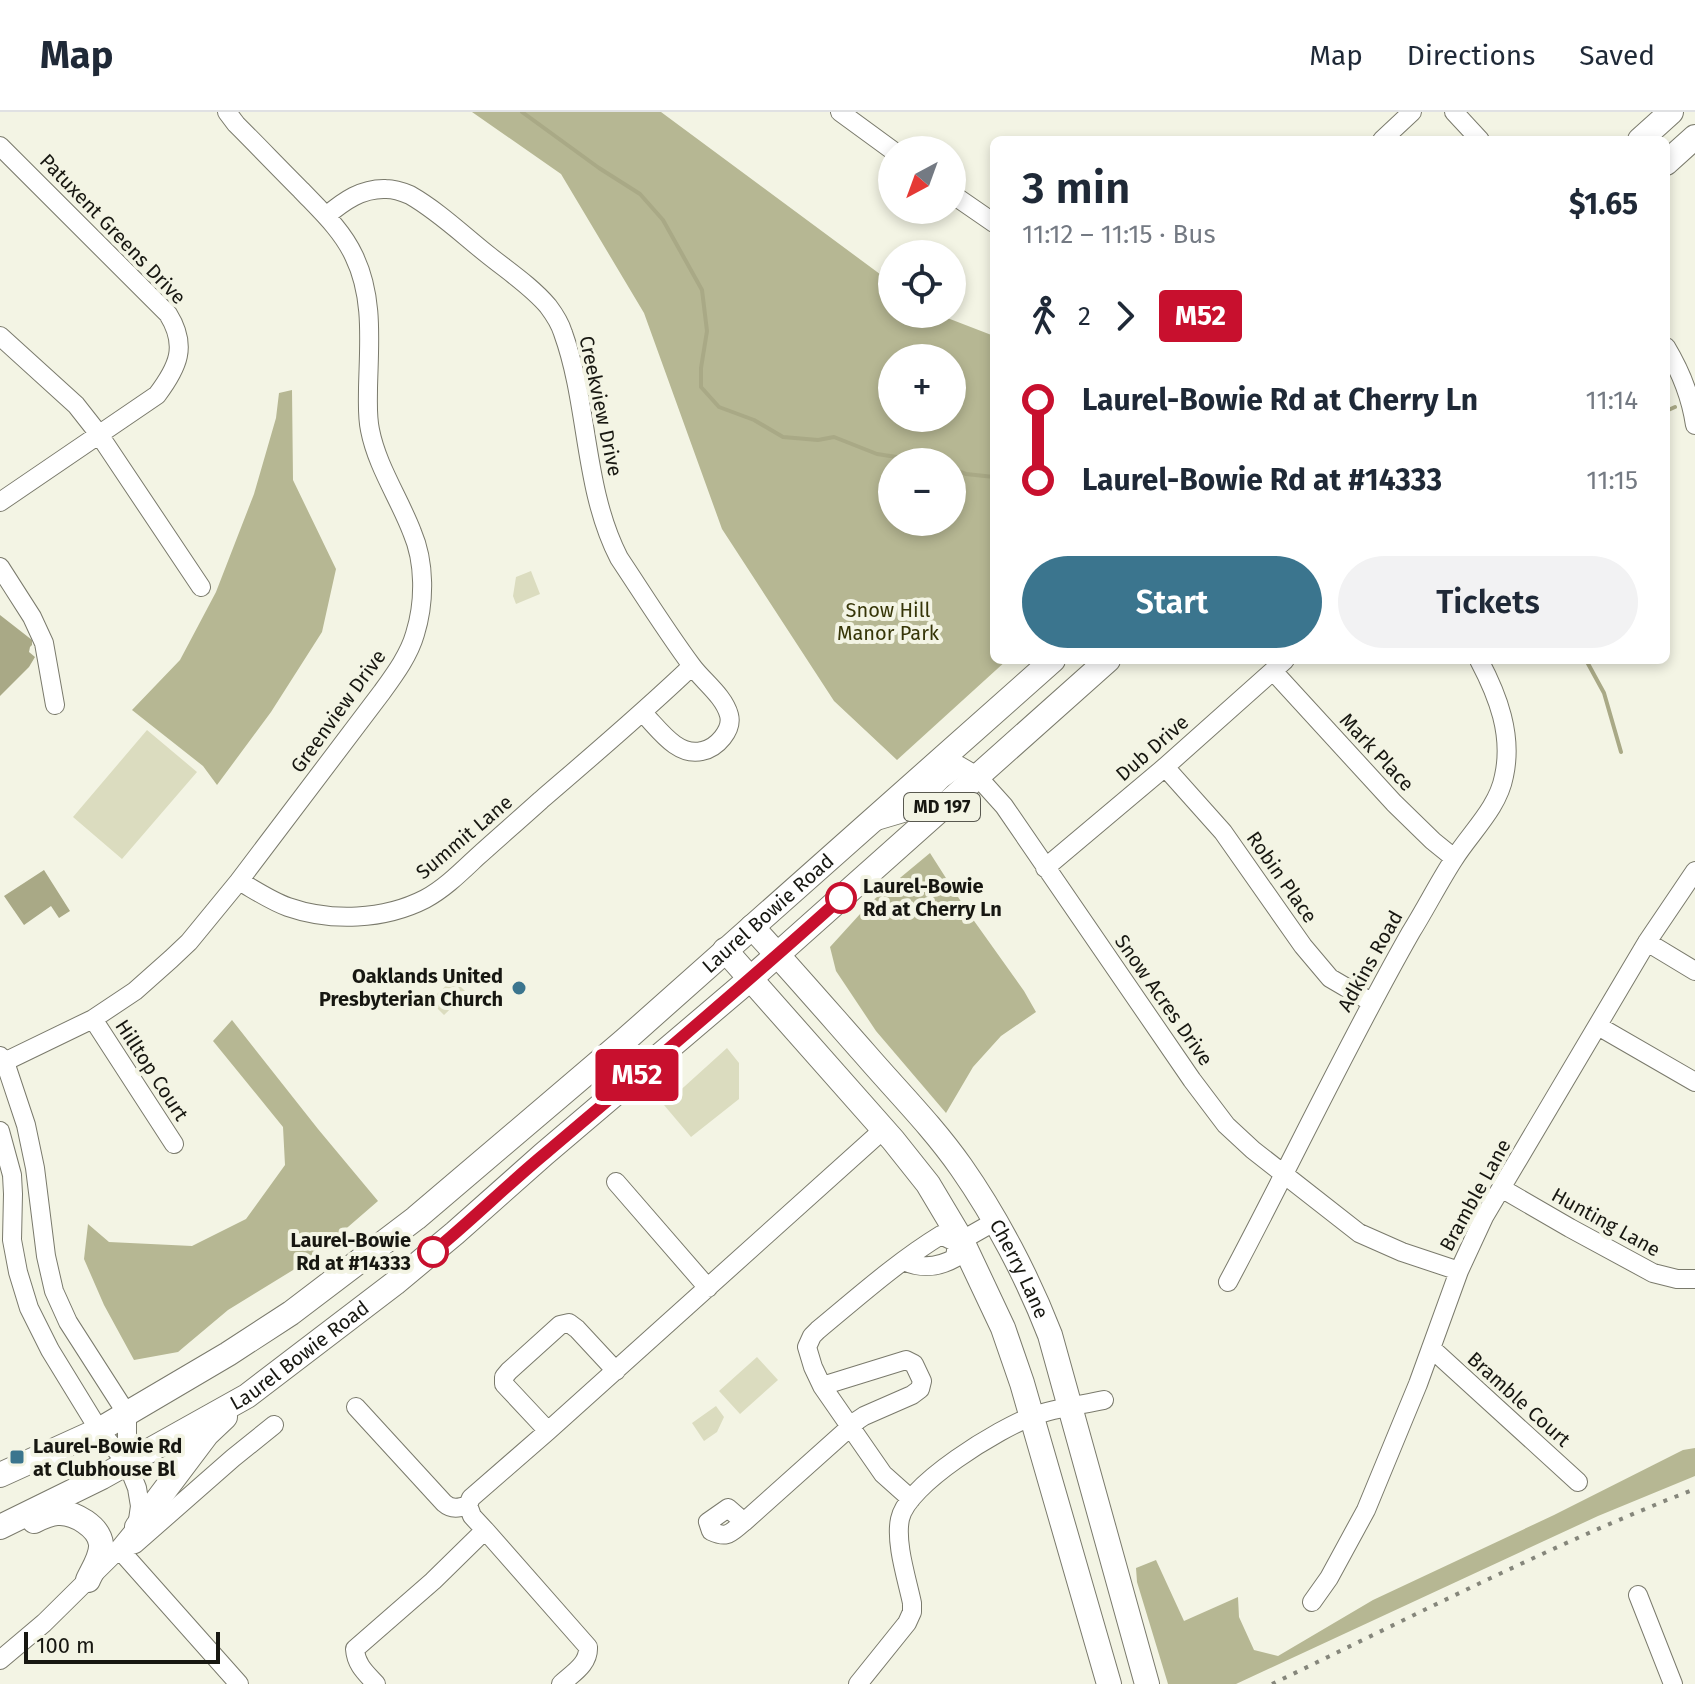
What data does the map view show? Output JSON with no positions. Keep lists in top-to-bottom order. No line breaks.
{"streets":{"main road":["MD 197","Laurel Bowie Road","Cherry Lane"],"street":["Patuxent Greens Drive","Creekview Drive","Greenview Drive","Dub Drive","Mark Place","Summit Lane","Robin Place","Adkins Road","Snow Acres Drive","Hilltop Court","Bramble Lane","Hunting Lane","Bramble Court"]},"crossings":[["Creekview Drive","Greenview Drive"],["Creekview Drive","Summit Lane"],["Greenview Drive","Summit Lane"],["Greenview Drive","Hilltop Court"],["Dub Drive","Mark Place"],["Dub Drive","Robin Place"],["Dub Drive","Snow Acres Drive"],["Mark Place","Adkins Road"],["Robin Place","Adkins Road"],["Laurel Bowie Road","Snow Acres Drive"],["Laurel Bowie Road","Cherry Lane"],["Adkins Road","Snow Acres Drive"],["Snow Acres Drive","Bramble Lane"],["Bramble Lane","Hunting Lane"],["Bramble Lane","Bramble Court"]],"parks":["Snow Hill Manor Park"],"places":{"other":["Laurel-Bowie Rd at Cherry Ln","Oaklands United Presbyterian Church","Laurel-Bowie Rd at #14333"],"transit":["Laurel-Bowie Rd at Clubhouse Bl"]},"lines":["bus line M52"],"scale_bar":"100 m","north":"bottom left","page":{"header":"Map","nav":["Map","Directions","Saved"],"on_map":"M52","map_buttons":["+","−"],"heading":["3 min","11:12 – 11:15 · Bus","$1.65"],"legs":["2","M52"],"list":[{"name":"Laurel-Bowie Rd at Cherry Ln","value":"11:14"},{"name":"Laurel-Bowie Rd at #14333","value":"11:15"}],"buttons":["Start","Tickets"],"scale":"100 m"}}
